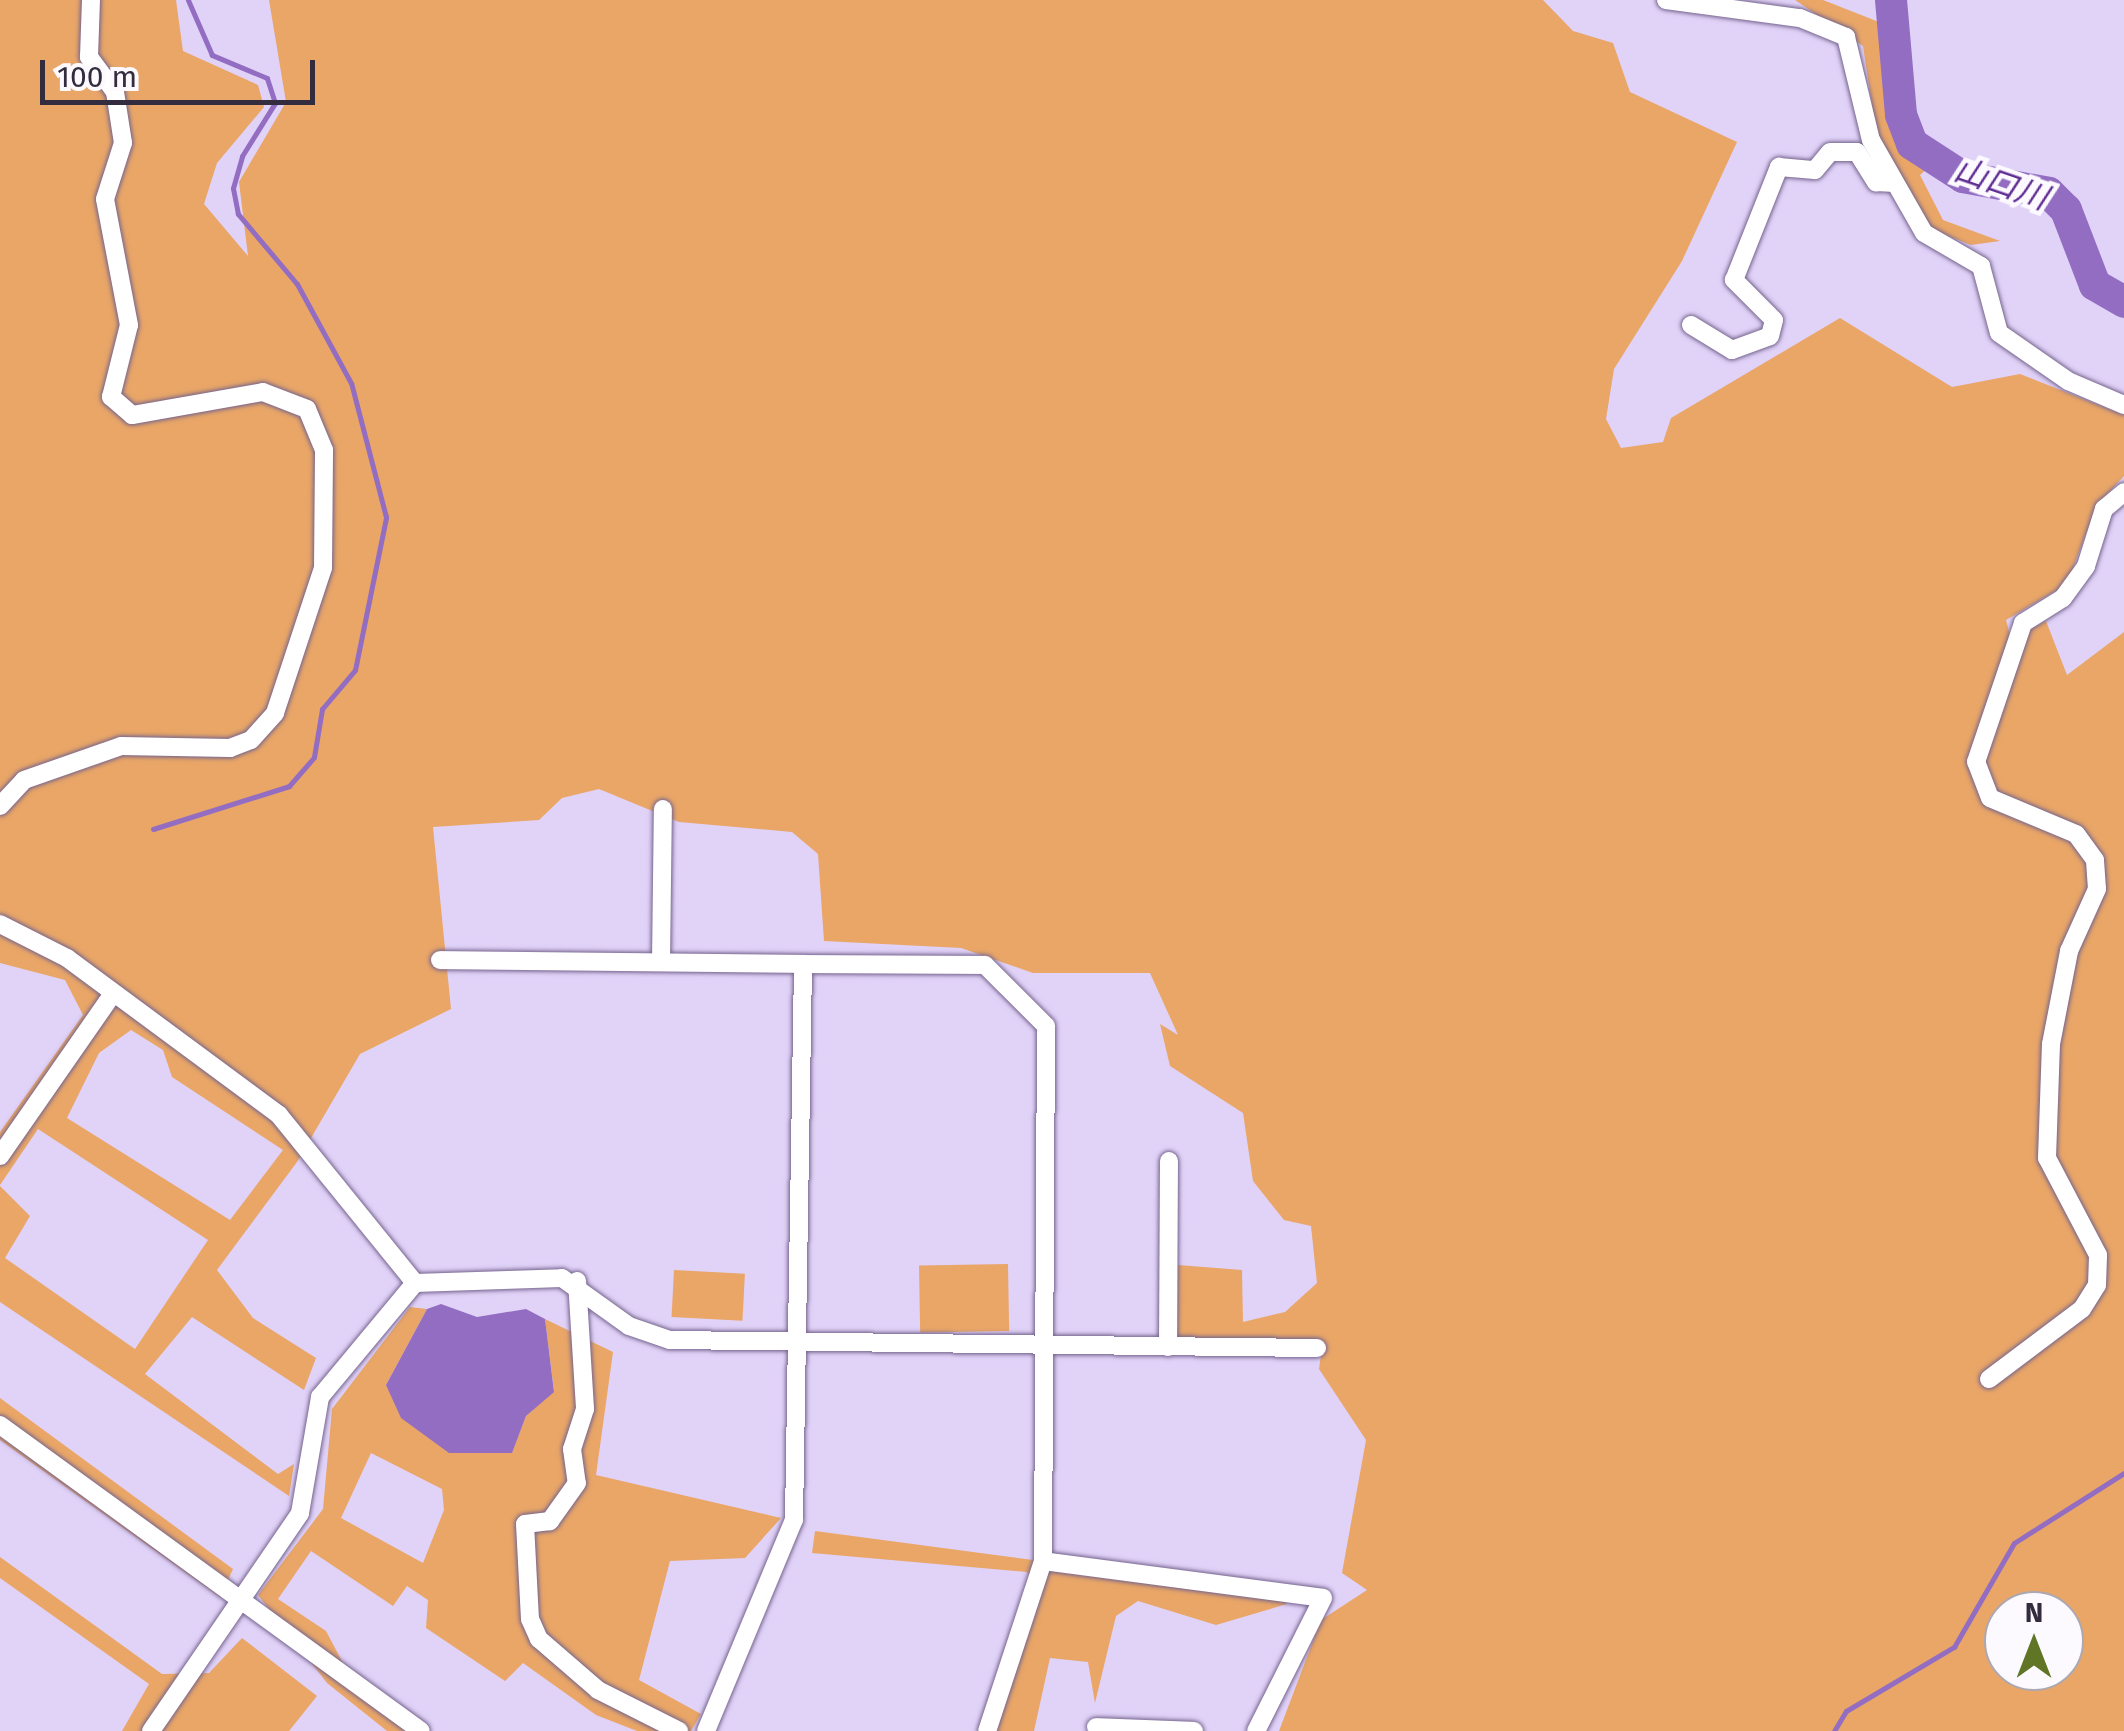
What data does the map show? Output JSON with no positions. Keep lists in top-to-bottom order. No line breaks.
{"water":["山口川"],"scale_bar":"100 m","north":"top"}
